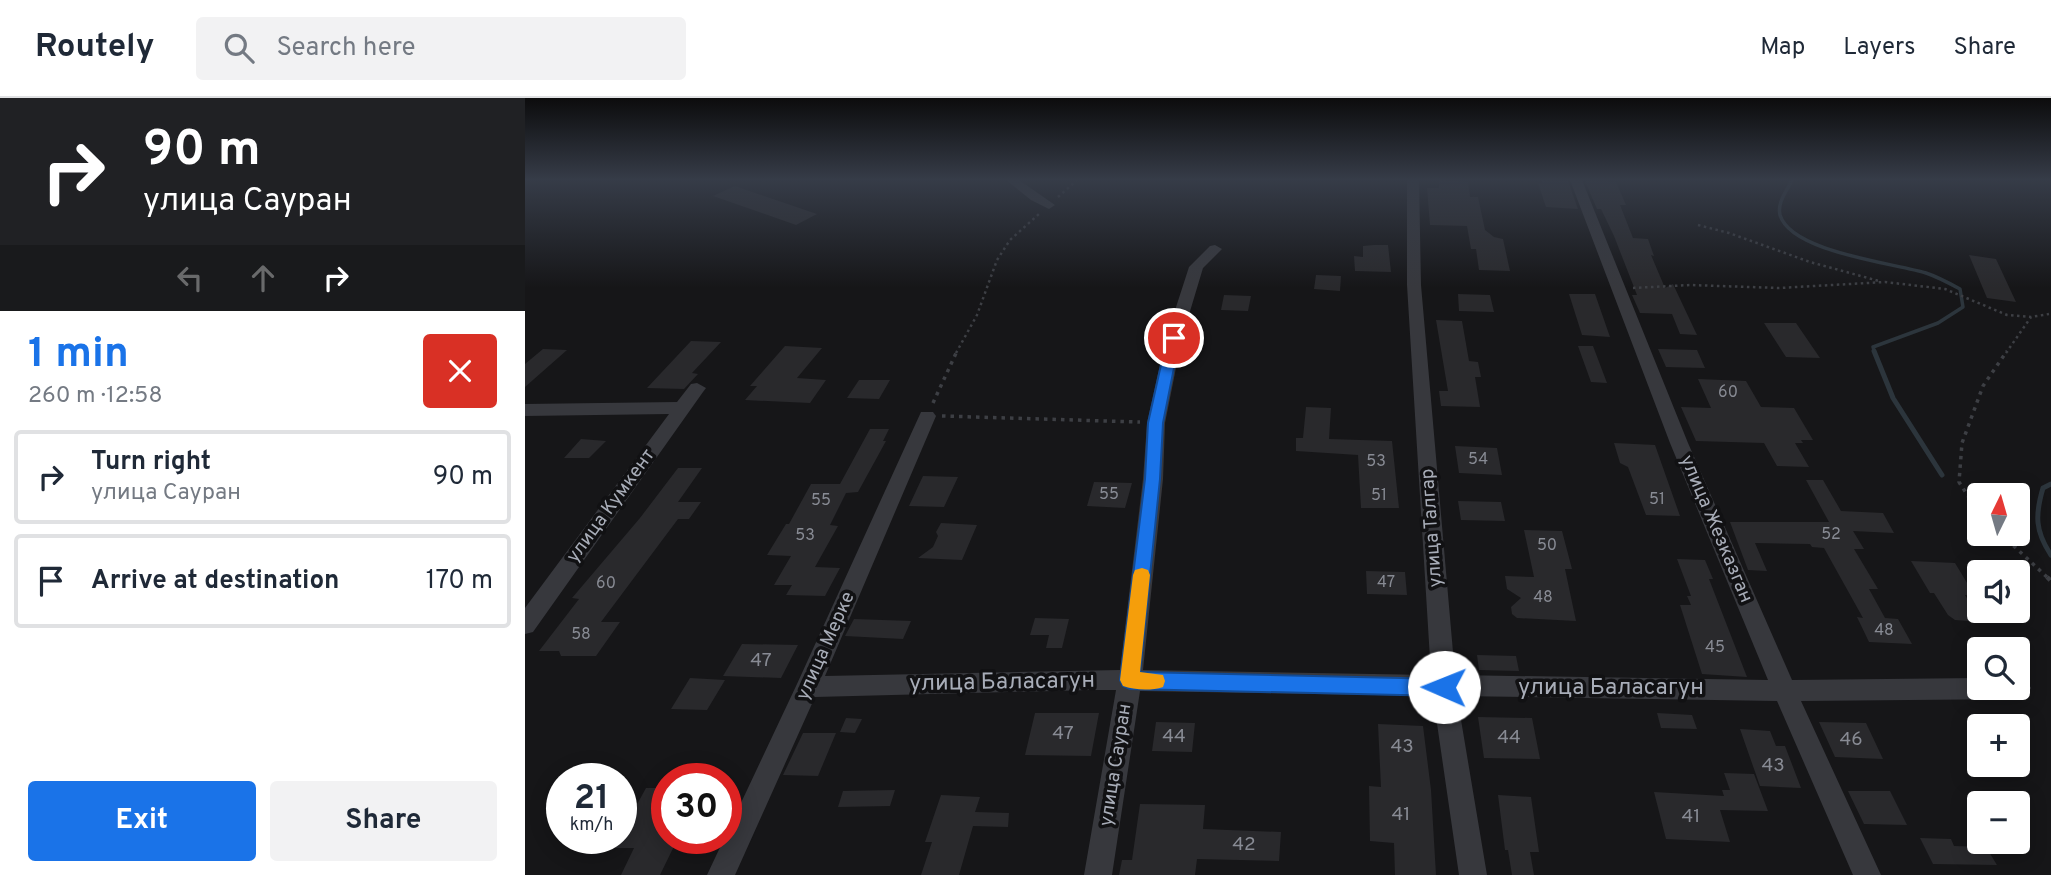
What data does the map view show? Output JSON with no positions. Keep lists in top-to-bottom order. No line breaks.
{"streets":{"street":["улица Кумкент","улица Талгар","улица Жезказган","улица Мерке","улица Баласагун","улица Сауран"]},"crossings":[["улица Талгар","улица Баласагун"],["улица Жезказган","улица Баласагун"],["улица Мерке","улица Баласагун"],["улица Баласагун","улица Сауран"]],"house_numbers":["60","54","53","55","51","51","55","52","53","50","47","60","48","48","58","45","47","47","44","44","46","43","43","41","41","42"],"north":"top","page":{"header":"Routely","search":"Search here","nav":["Map","Layers","Share"],"turn":["90 m","улица Сауран"],"heading":["1 min","260 m · 12:58"],"list":[{"name":"Turn right","note":"улица Сауран","value":"90 m"},{"name":"Arrive at destination","value":"170 m"}],"map_buttons":["+","−"],"speed":"21 km/h","limit":"30","buttons":["Exit","Share"]}}
